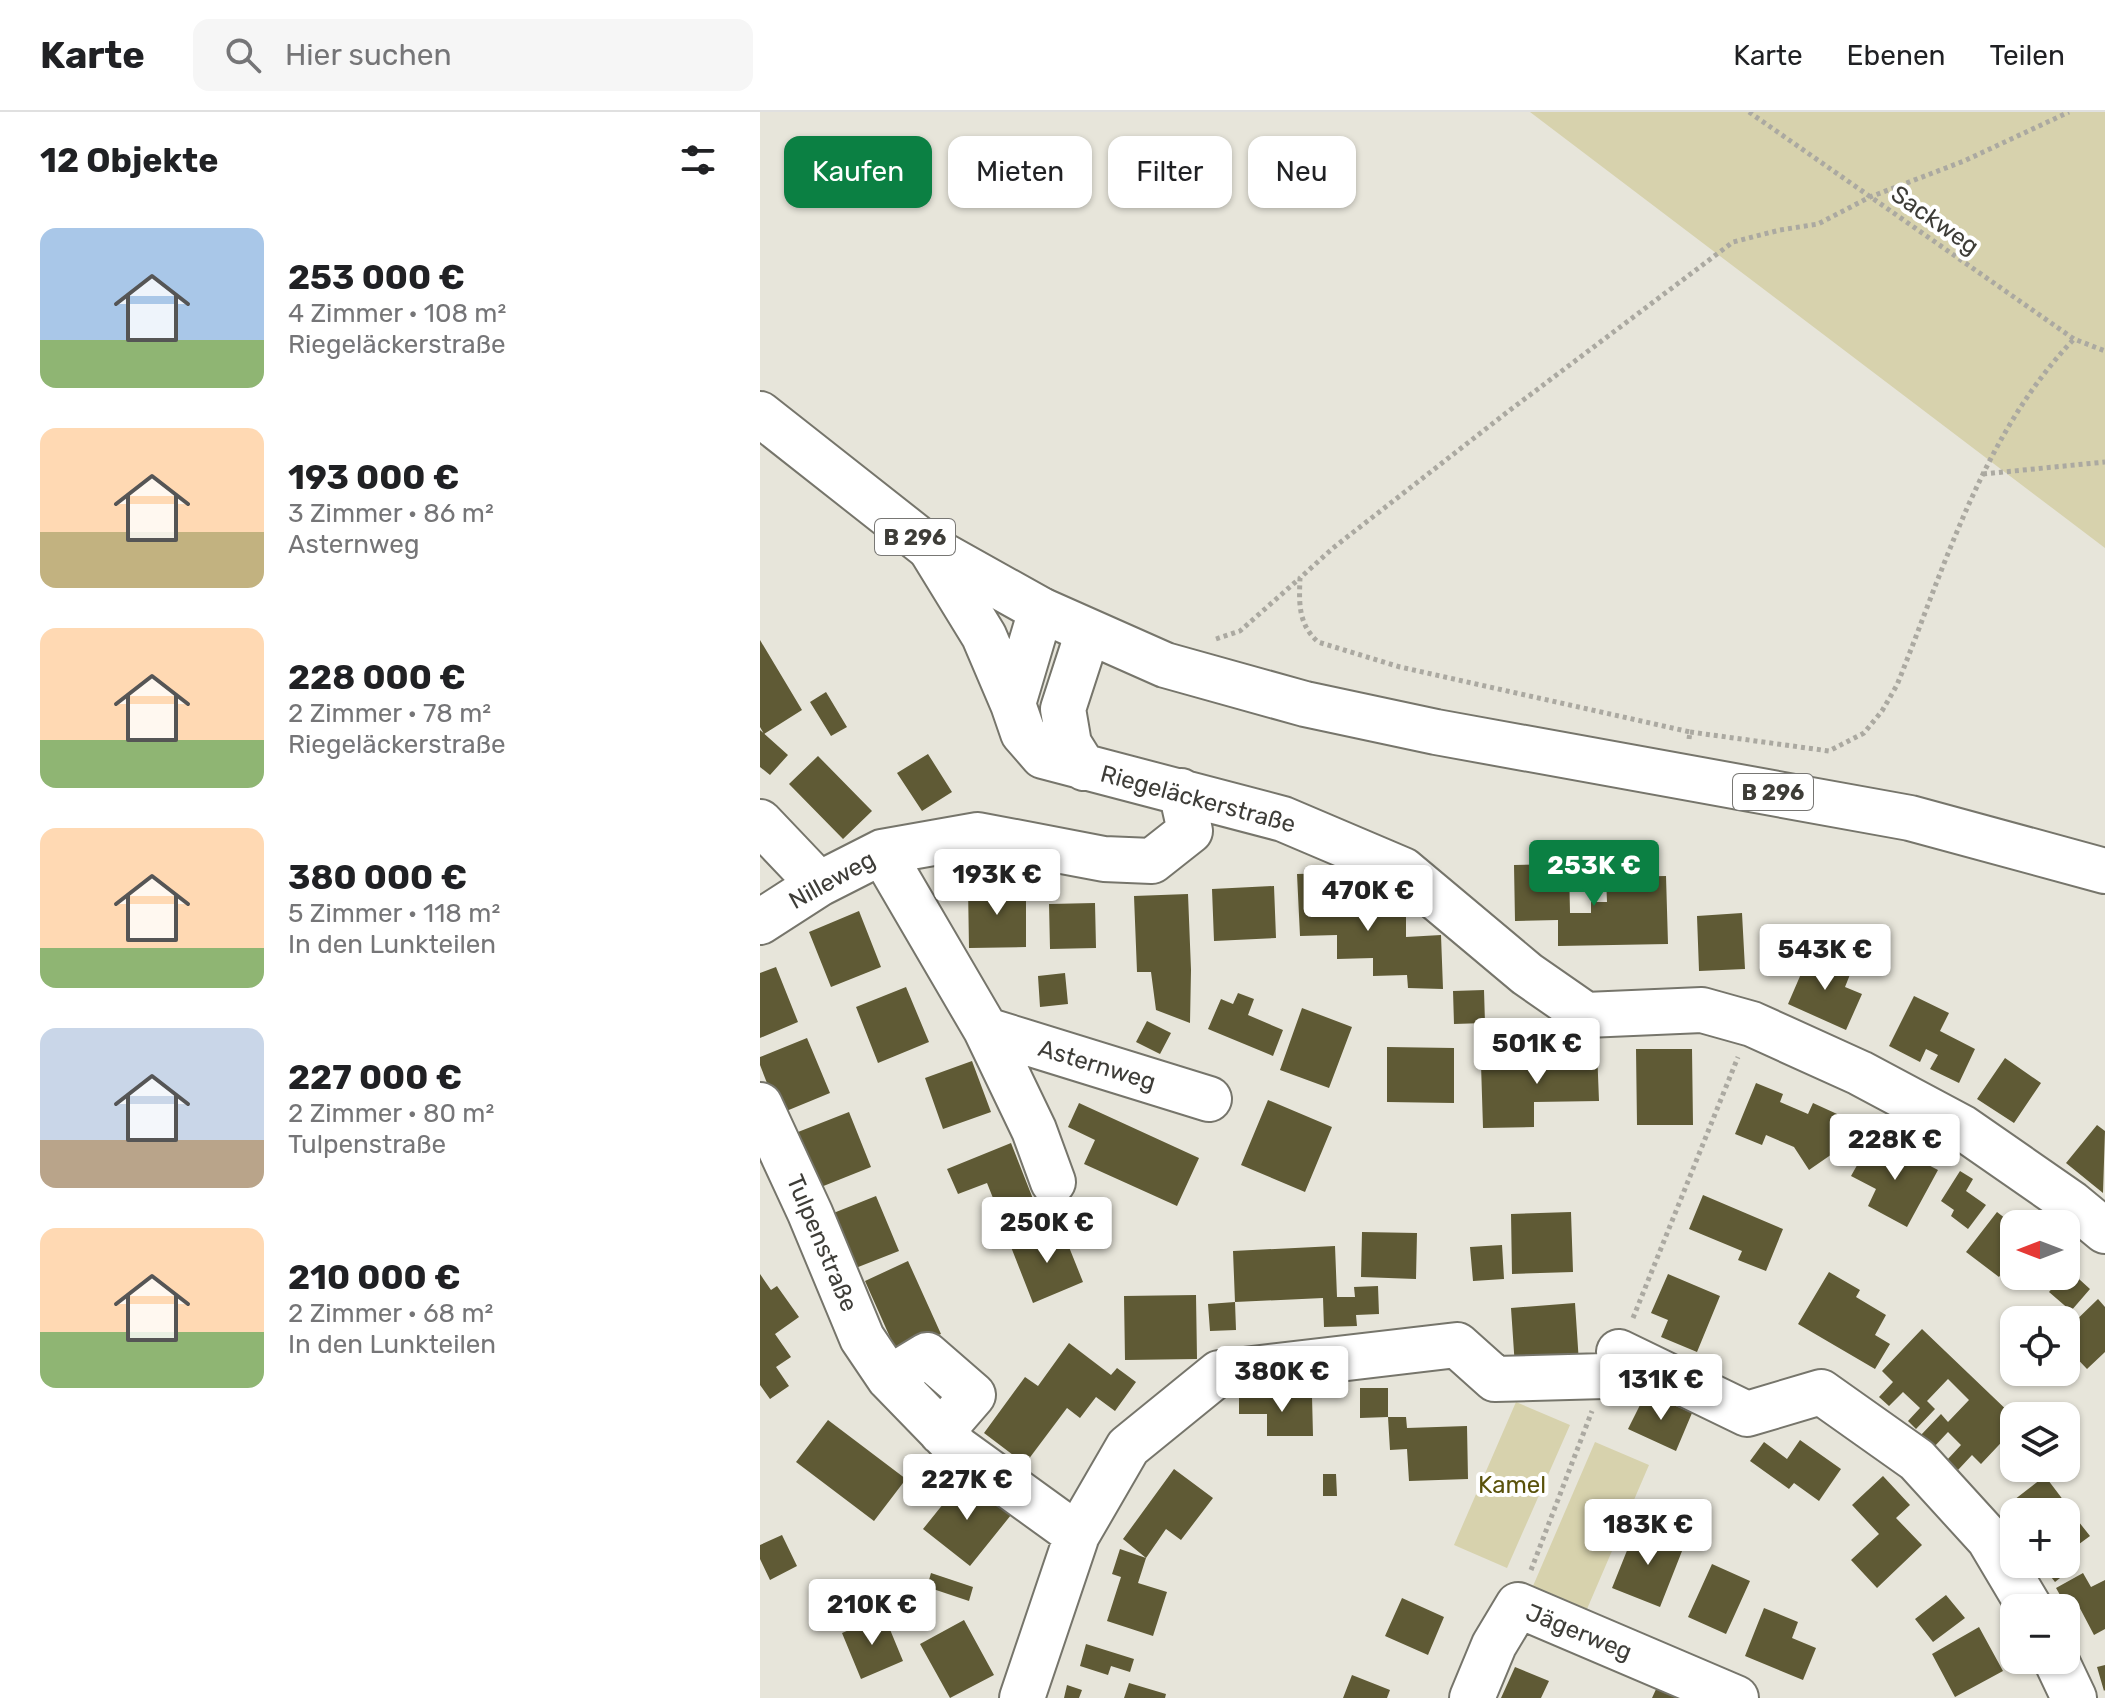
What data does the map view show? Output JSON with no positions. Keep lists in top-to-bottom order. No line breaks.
{"streets":{"street":["B 296","Riegeläckerstraße","Nilleweg","Asternweg","Tulpenstraße","Jägerweg"],"path":["Sackweg"]},"crossings":[["B 296","Riegeläckerstraße"],["Riegeläckerstraße","Nilleweg"],["Nilleweg","Asternweg"]],"parks":["Kamel"],"north":"left","page":{"header":"Karte","search":"Hier suchen","nav":["Karte","Ebenen","Teilen"],"heading":"12 Objekte","chip":["Kaufen","Mieten","Filter","Neu"],"list":[{"name":"253 000 €","note":"4 Zimmer · 108 m² · Riegeläckerstraße"},{"name":"193 000 €","note":"3 Zimmer · 86 m² · Asternweg"},{"name":"228 000 €","note":"2 Zimmer · 78 m² · Riegeläckerstraße"},{"name":"380 000 €","note":"5 Zimmer · 118 m² · In den Lunkteilen"},{"name":"227 000 €","note":"2 Zimmer · 80 m² · Tulpenstraße"},{"name":"210 000 €","note":"2 Zimmer · 68 m² · In den Lunkteilen"}],"price":["253K €","193K €","470K €","543K €","501K €","228K €","250K €","380K €","131K €","227K €","183K €","210K €"],"map_buttons":["+","−"]}}
